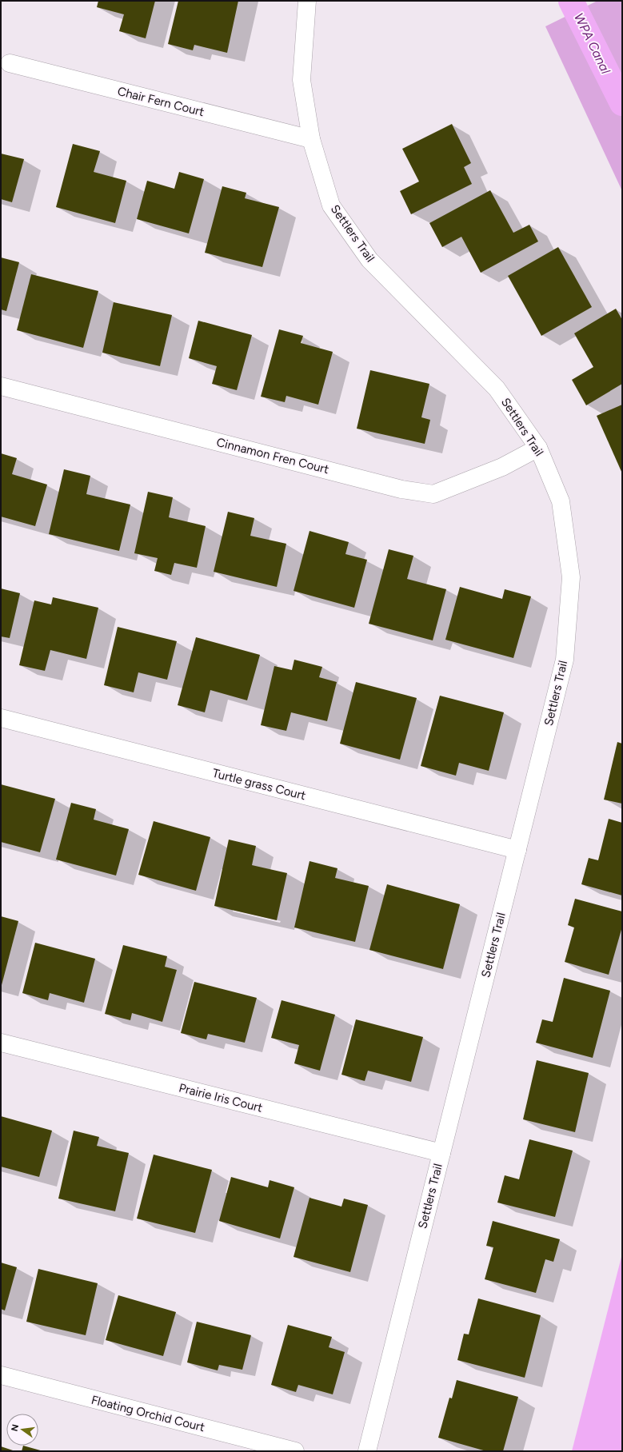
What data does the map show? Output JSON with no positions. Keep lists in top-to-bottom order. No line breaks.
{"streets":{"street":["Chair Fern Court","Settlers Trail","Cinnamon Fren Court","Turtle grass Court","Prairie Iris Court","Floating Orchid Court"]},"crossings":[["Chair Fern Court","Settlers Trail"],["Settlers Trail","Cinnamon Fren Court"],["Settlers Trail","Turtle grass Court"],["Settlers Trail","Prairie Iris Court"]],"water":["WPA Canal"],"north":"left"}
